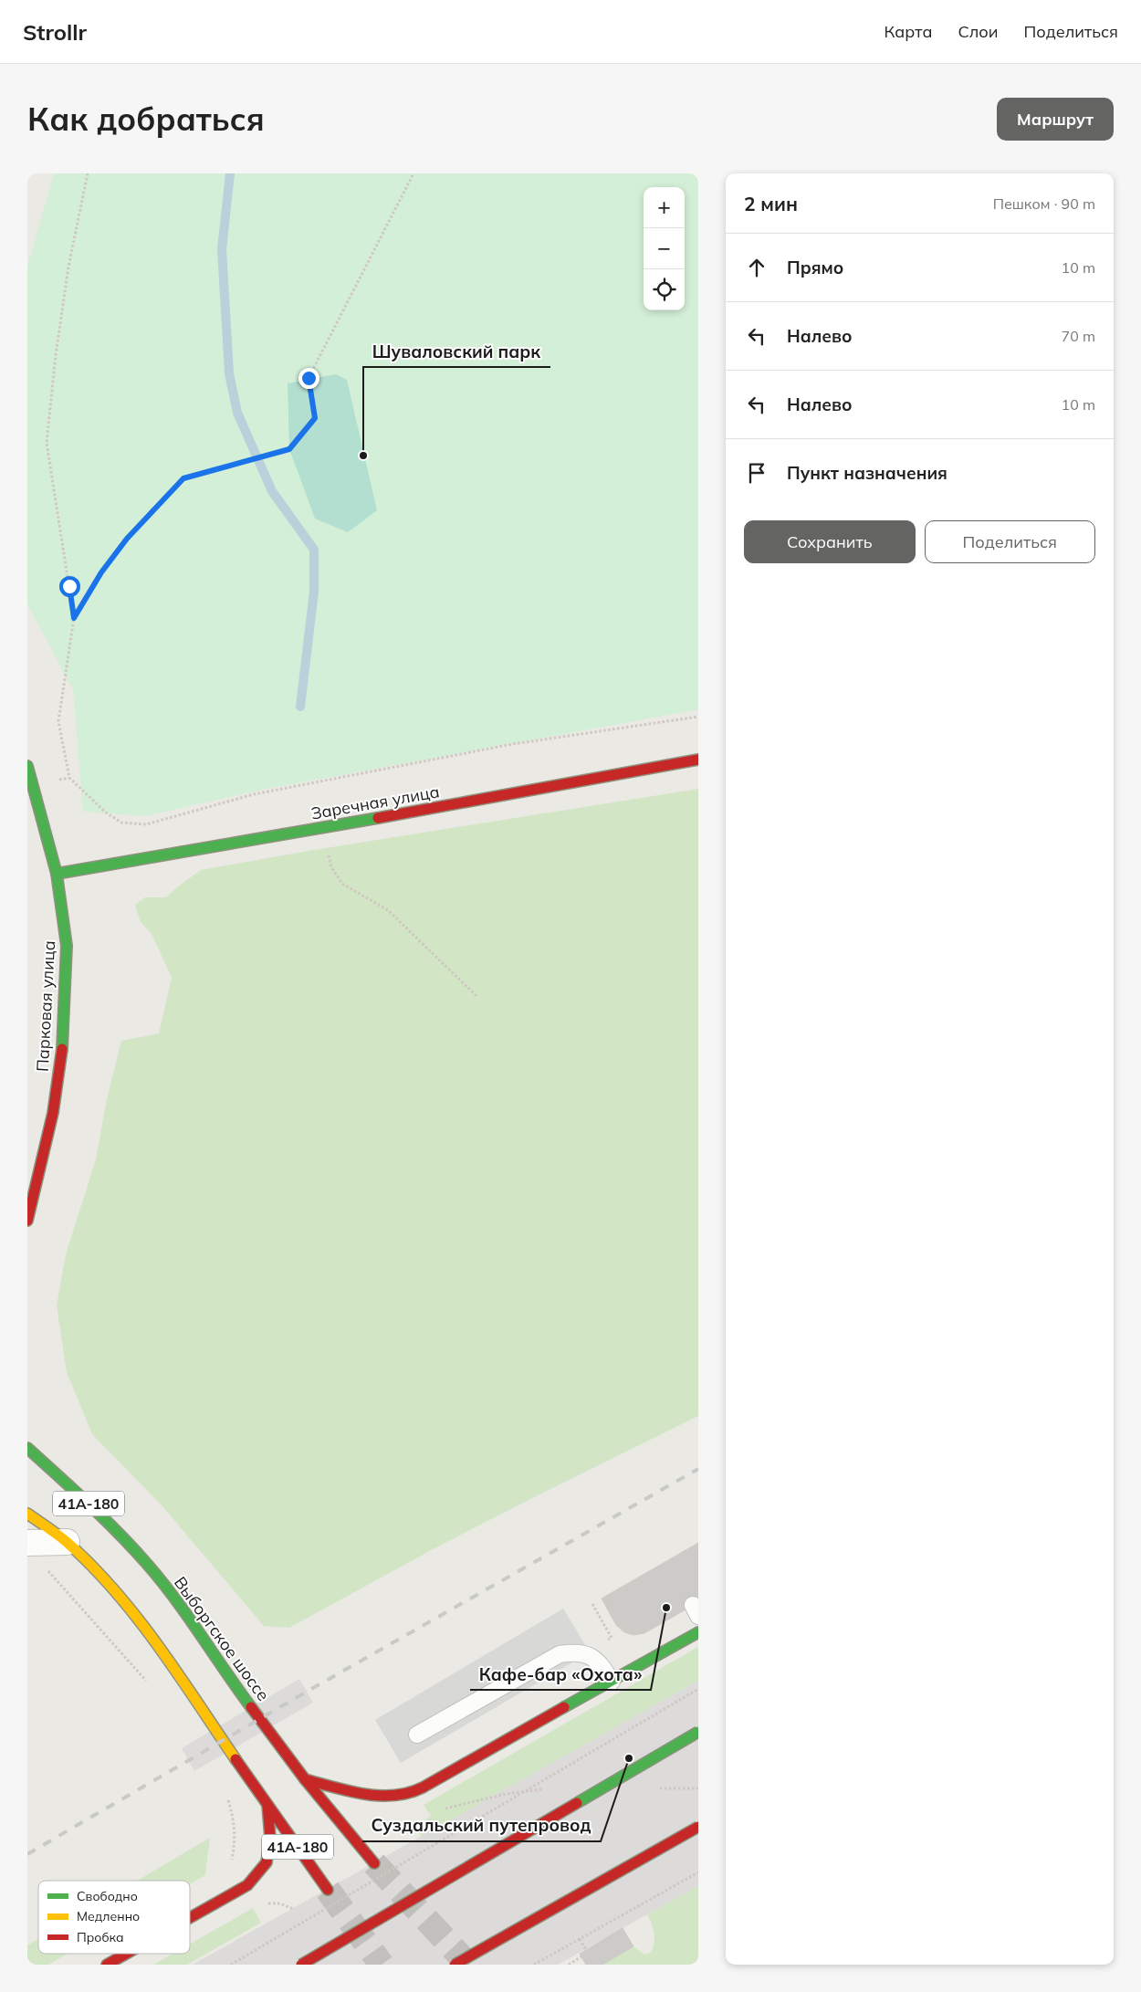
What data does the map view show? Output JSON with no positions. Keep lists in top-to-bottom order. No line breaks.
{"streets":{"main road":["Заречная улица","Парковая улица","41А-180","Выборгское шоссе"]},"crossings":[["Заречная улица","Парковая улица"]],"places":["Шуваловский парк","Кафе-бар «Охота»","Суздальский путепровод"],"legend":["Свободно","Медленно","Пробка"],"page":{"header":"Strollr","nav":["Карта","Слои","Поделиться"],"buttons":["Маршрут",["Сохранить","Поделиться"]],"title":"Как добраться","heading":["2 мин","Пешком · 90 m"],"map_buttons":["+","−"],"list":[["Прямо","10 m"],["Налево","70 m"],["Налево","10 m"],"Пункт назначения"]}}
